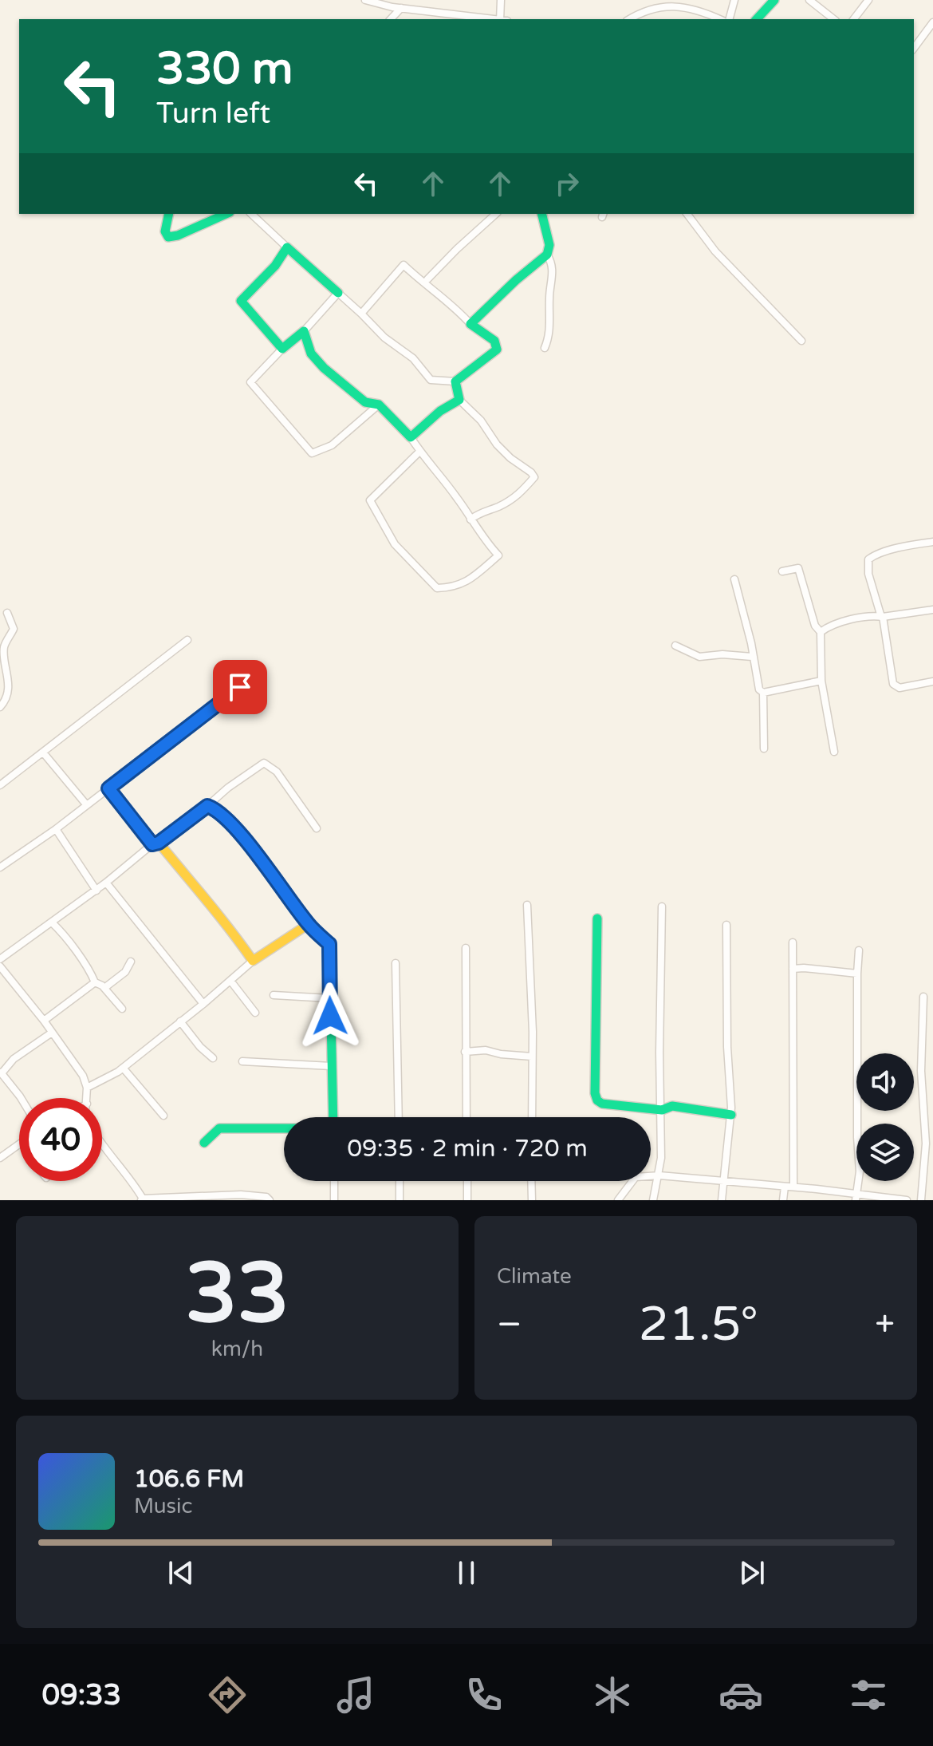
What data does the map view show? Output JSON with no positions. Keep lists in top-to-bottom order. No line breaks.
{"page":{"turn":["330 m","Turn left"],"limit":"40","trip":"09:35 · 2 min · 720 m","tile":[["33","km/h"],"Climate"],"heat":["−","21.5°","+"],"song":["106.6 FM","Music"],"tabs":"09:33"}}
